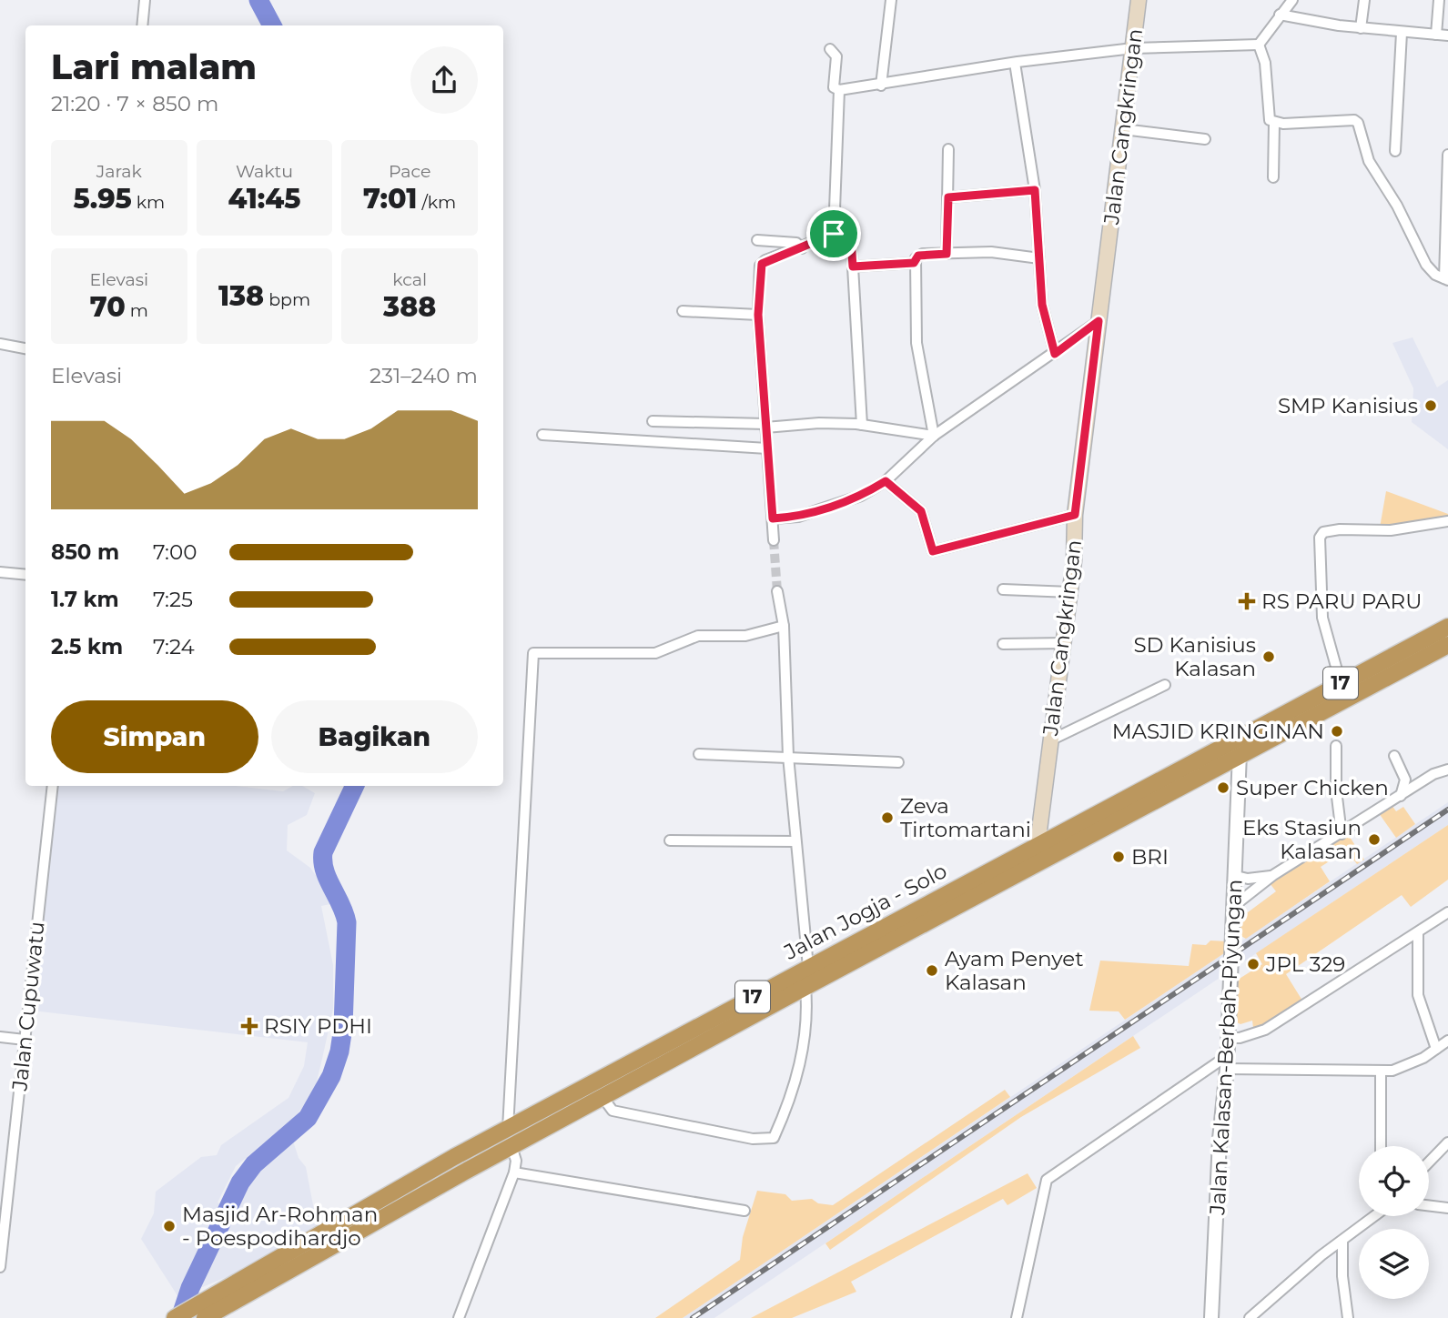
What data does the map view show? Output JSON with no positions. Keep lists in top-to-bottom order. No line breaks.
{"streets":{"highway":["17","Jalan Jogja - Solo"],"main road":["Jalan Cangkringan"],"street":["Jalan Cupuwatu","Jalan Kalasan-Berbah-Piyungan"]},"crossings":[["Jalan Cangkringan","Jalan Jogja - Solo"],["Jalan Jogja - Solo","Jalan Kalasan-Berbah-Piyungan"]],"places":{"other":["SMP Kanisius","SD Kanisius Kalasan","MASJID KRINGINAN","Super Chicken","Zeva Tirtomartani","Eks Stasiun Kalasan","BRI","JPL 329","Ayam Penyet Kalasan","Masjid Ar-Rohman - Poespodihardjo"],"health":["RS PARU PARU","RSIY PDHI"]},"page":{"heading":["Lari malam","21:20 · 7 × 850 m"],"stats":[["Jarak","5.95 km"],["Waktu","41:45"],["Pace","7:01 /km"],["Elevasi","70 m"],["138 bpm"],["kcal","388"]],"chart":["Elevasi","231–240 m"],"list":[{"name":"850 m","note":"7:00"},{"name":"1.7 km","note":"7:25"},{"name":"2.5 km","note":"7:24"}],"buttons":["Simpan","Bagikan"]}}
